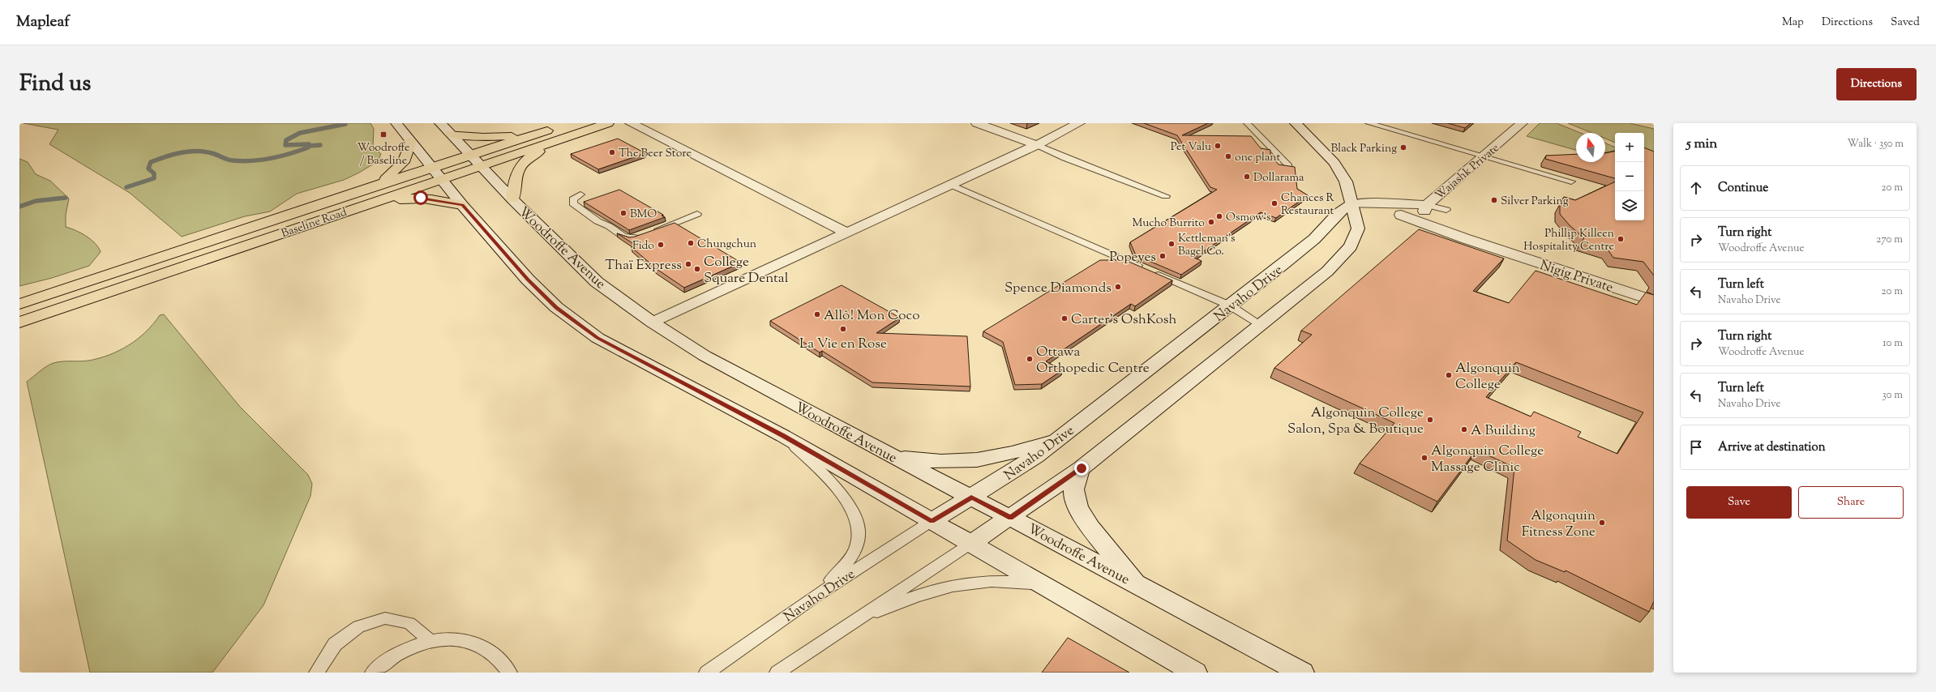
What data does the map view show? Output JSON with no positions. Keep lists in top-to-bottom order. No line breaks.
{"streets":{"main road":["Baseline Road"],"street":["Wajashk Private","Woodroffe Avenue","Nigig Private","Navaho Drive"]},"crossings":[["Wajashk Private","Nigig Private"],["Wajashk Private","Navaho Drive"],["Baseline Road","Woodroffe Avenue"],["Woodroffe Avenue","Navaho Drive"]],"places":{"transit":["Woodroffe / Baseline"],"other":["Pet Valu","Black Parking","The Beer Store","one plant","Dollarama","Silver Parking","Chances R Restaurant","BMO","Osmow's","Mucho Burrito","Phillip Killeen Hospitality Centre","Chungchun","Kettleman's Bagel Co.","Fido","Popeyes","Thaï Express","College Square Dental","Spence Diamonds","Allô! Mon Coco","Carter's OshKosh","La Vie en Rose","Ottawa Orthopedic Centre","Algonquin College","Algonquin College Salon, Spa & Boutique","A Building","Algonquin College Massage Clinic","Algonquin Fitness Zone"]},"north":"top","page":{"header":"Mapleaf","nav":["Map","Directions","Saved"],"title":"Find us","buttons":["Directions",["Save","Share"]],"heading":["5 min","Walk · 350 m"],"map_buttons":["+","−"],"list":[["Continue","20 m"],["Turn right","Woodroffe Avenue","270 m"],["Turn left","Navaho Drive","20 m"],["Turn right","Woodroffe Avenue","10 m"],["Turn left","Navaho Drive","30 m"],"Arrive at destination"]}}
